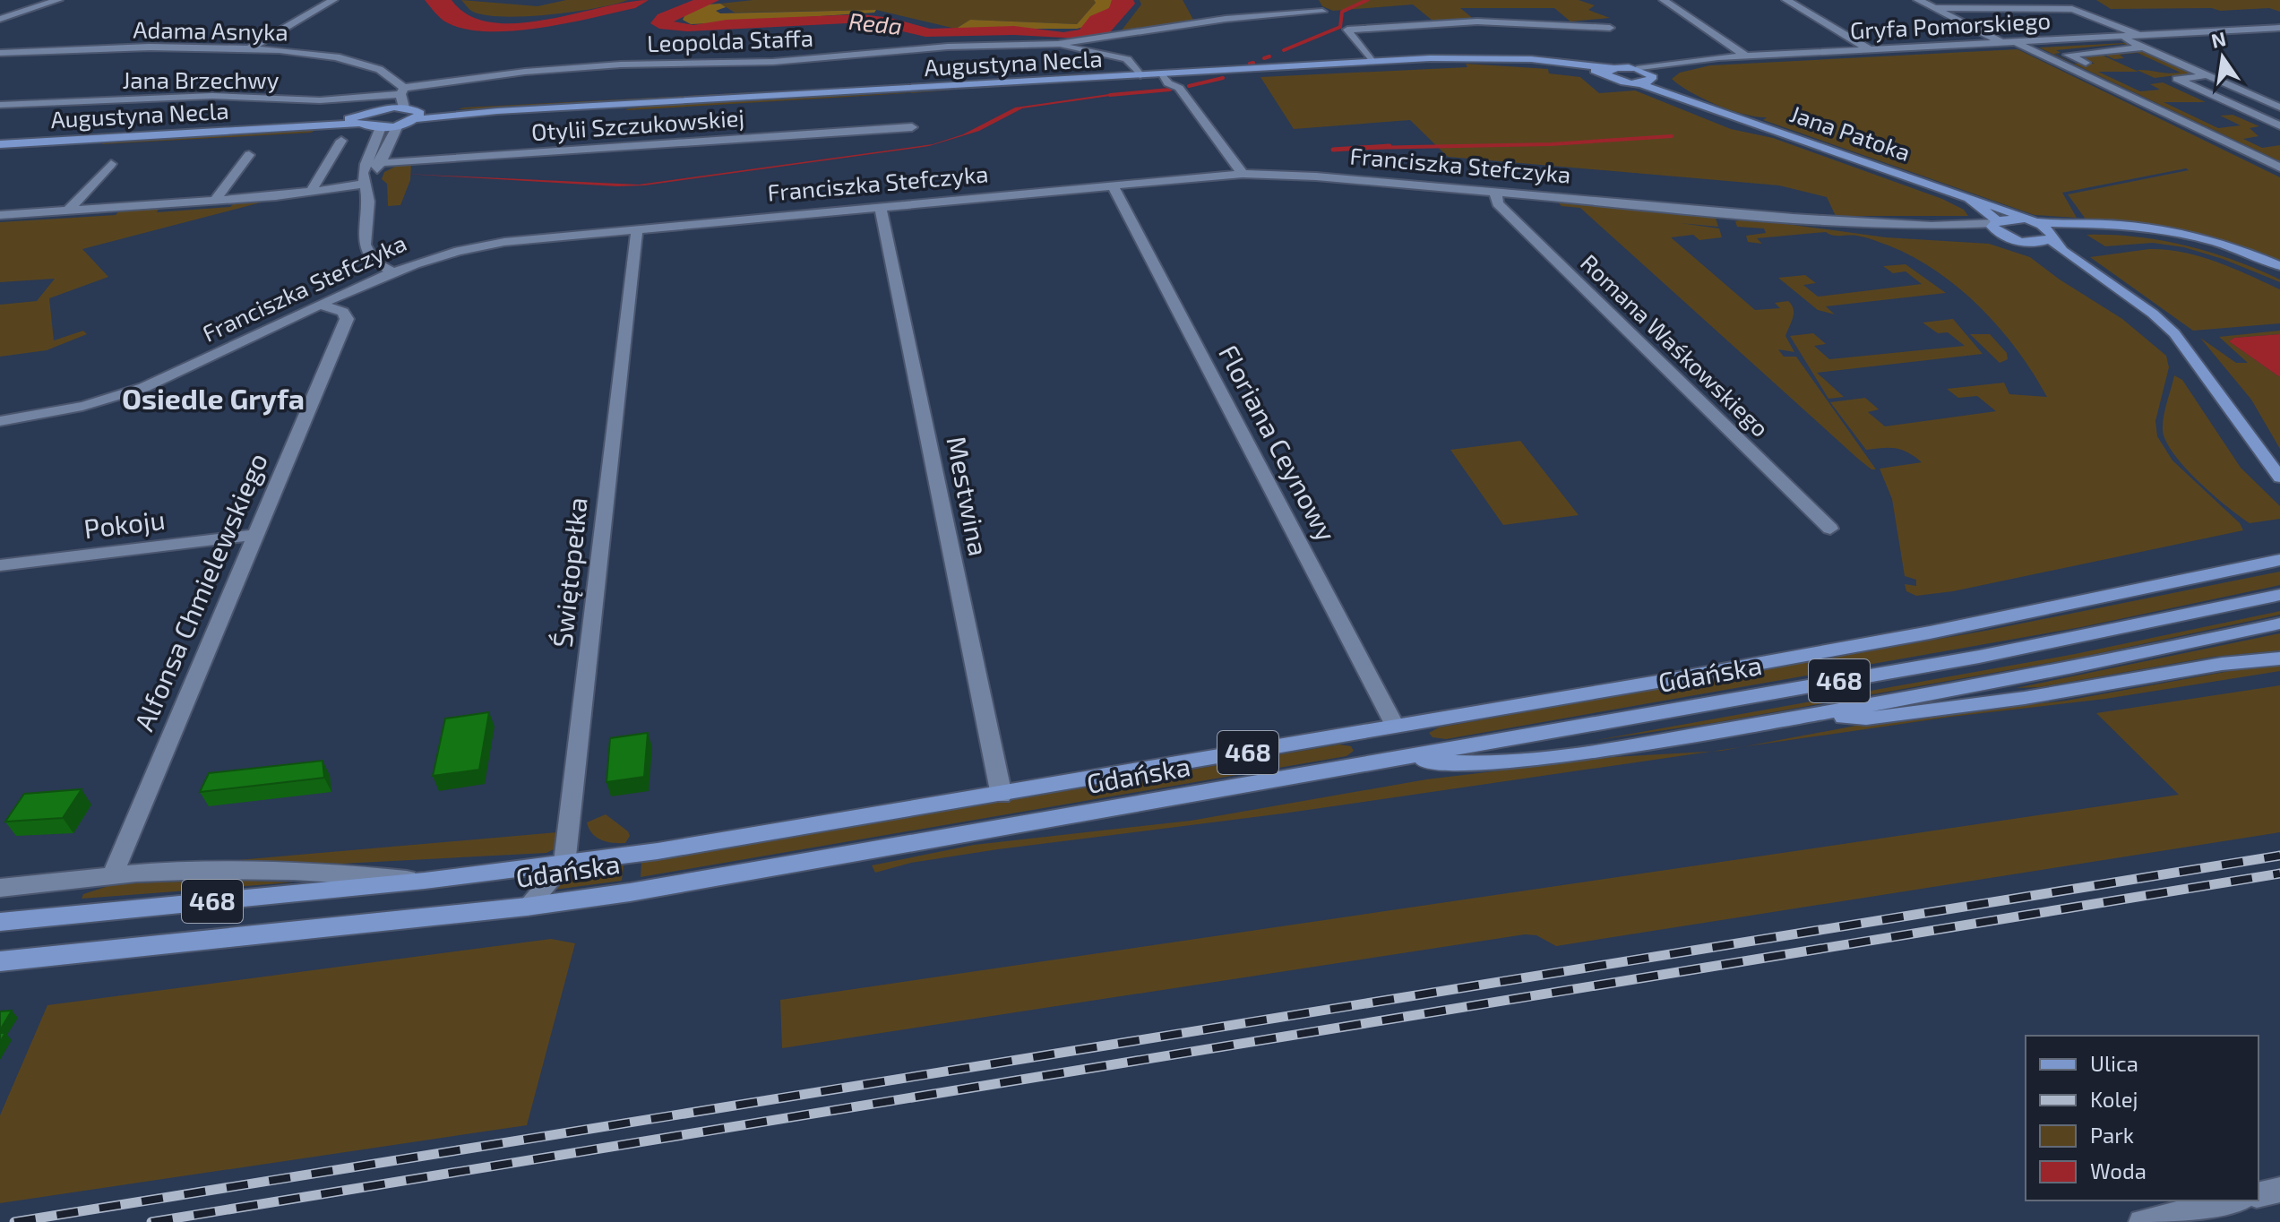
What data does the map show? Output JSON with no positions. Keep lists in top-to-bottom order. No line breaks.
{"streets":{"main road":["Augustyna Necla","Jana Patoka","Gdańska","468"],"street":["Gryfa Pomorskiego","Adama Asnyka","Leopolda Staffa","Jana Brzechwy","Otylii Szczukowskiej","Franciszka Stefczyka","Romana Waśkowskiego","Floriana Ceynowy","Mestwina","Pokoju","Świętopełka","Alfonsa Chmielewskiego"]},"crossings":[["Gryfa Pomorskiego","Jana Patoka"],["Adama Asnyka","Leopolda Staffa"],["Adama Asnyka","Jana Brzechwy"],["Leopolda Staffa","Jana Brzechwy"],["Augustyna Necla","Jana Patoka"],["Jana Patoka","Franciszka Stefczyka"],["Franciszka Stefczyka","Romana Waśkowskiego"],["Franciszka Stefczyka","Floriana Ceynowy"],["Franciszka Stefczyka","Mestwina"],["Franciszka Stefczyka","Świętopełka"],["Franciszka Stefczyka","Alfonsa Chmielewskiego"],["Floriana Ceynowy","Gdańska"],["Mestwina","Gdańska"],["Pokoju","Alfonsa Chmielewskiego"],["Świętopełka","Gdańska"],["Alfonsa Chmielewskiego","Gdańska"]],"districts":["Osiedle Gryfa"],"water":["Reda"],"legend":["Ulica","Kolej","Park","Woda"],"north":"top"}
